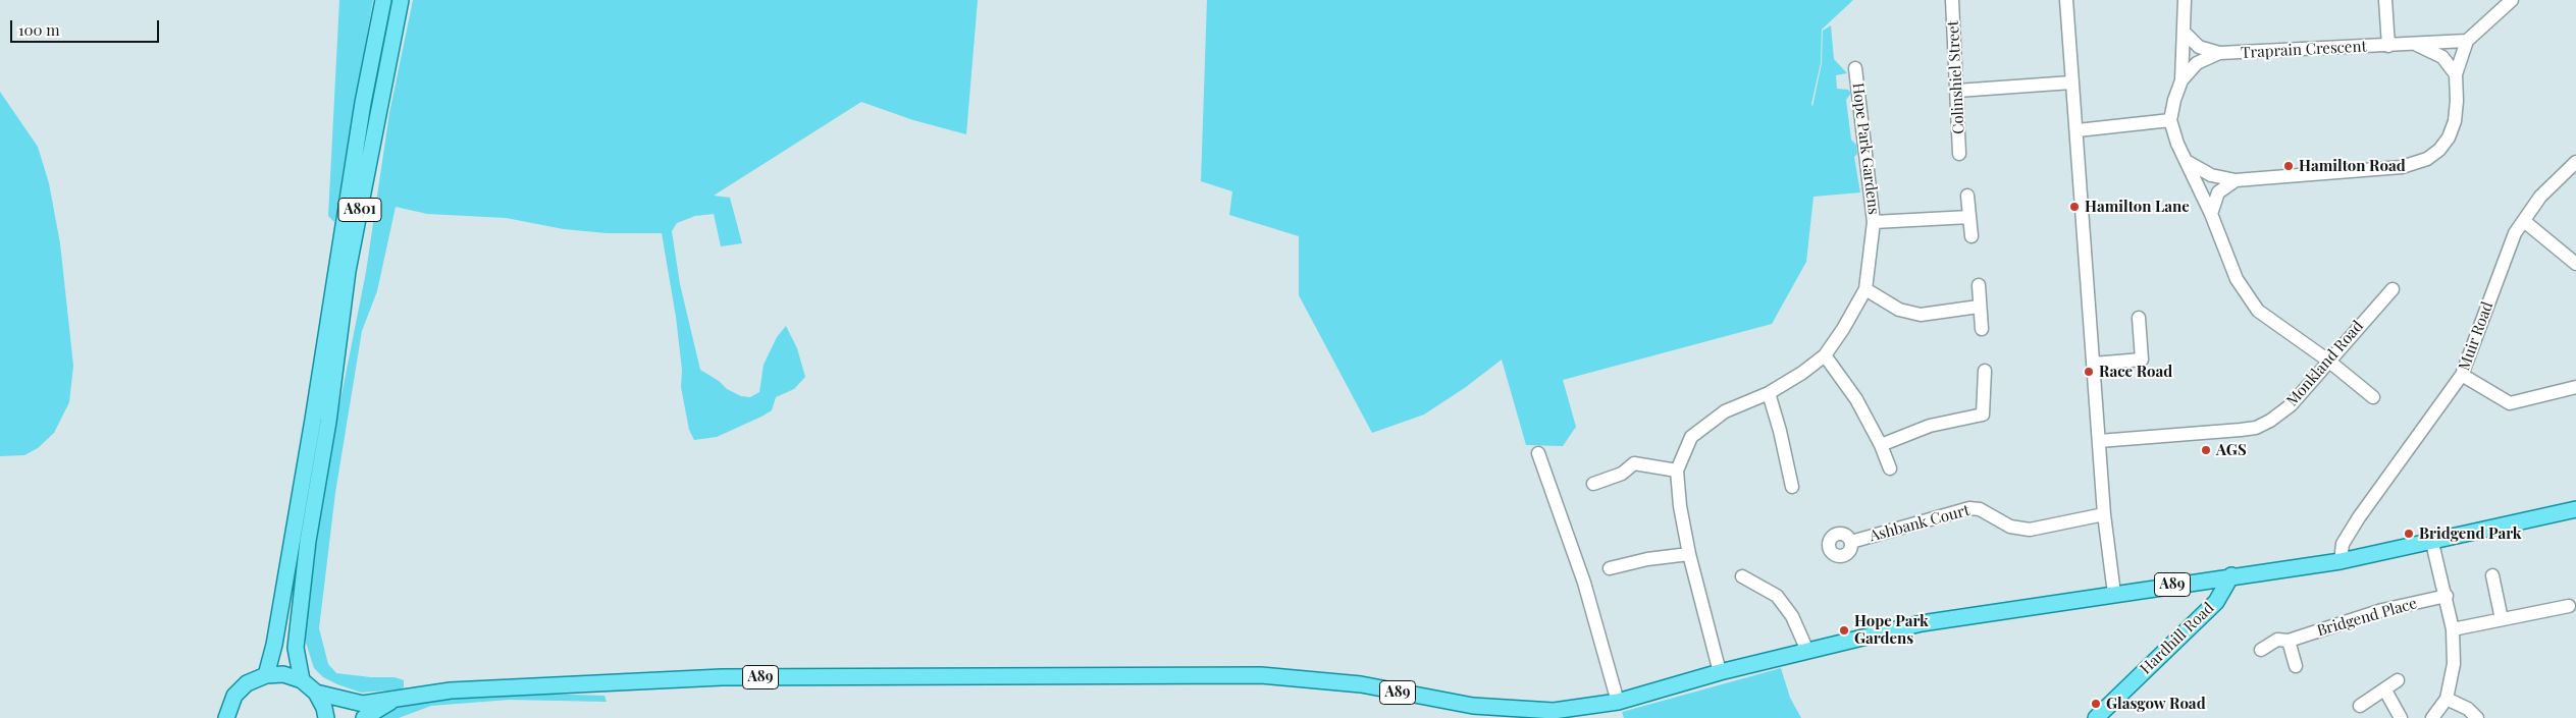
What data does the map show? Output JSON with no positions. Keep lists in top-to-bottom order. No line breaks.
{"streets":{"main road":["A801","A89","Hardhill Road"],"street":["Traprain Crescent","Colinshiel Street","Hope Park Gardens","Muir Road","Monkland Road","Ashbank Court","Bridgend Place"]},"crossings":[["Hope Park Gardens","A89"],["A801","A89"],["Muir Road","A89"],["A89","Hardhill Road"]],"places":["Hamilton Road","Hamilton Lane","Race Road","AGS","Bridgend Park","Hope Park Gardens","Glasgow Road"],"scale_bar":"100 m"}
